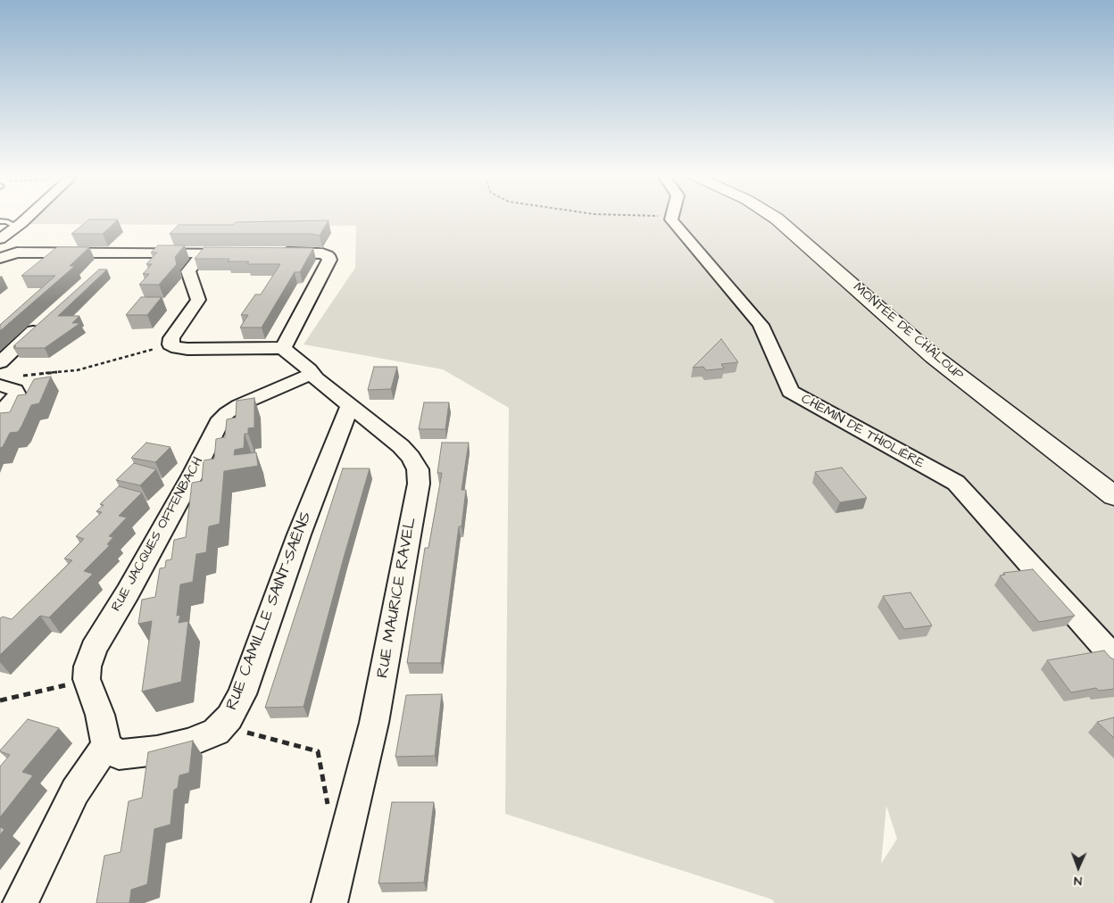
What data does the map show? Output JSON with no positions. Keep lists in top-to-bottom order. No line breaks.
{"streets":{"main road":["MONTÉE DE CHALOUP"],"street":["CHEMIN DE THIOLIÈRE","RUE JACQUES OFFENBACH","RUE MAURICE RAVEL","RUE CAMILLE SAINT-SAËNS"]},"crossings":[["RUE JACQUES OFFENBACH","RUE MAURICE RAVEL"],["RUE JACQUES OFFENBACH","RUE CAMILLE SAINT-SAËNS"],["RUE MAURICE RAVEL","RUE CAMILLE SAINT-SAËNS"]],"north":"bottom"}
